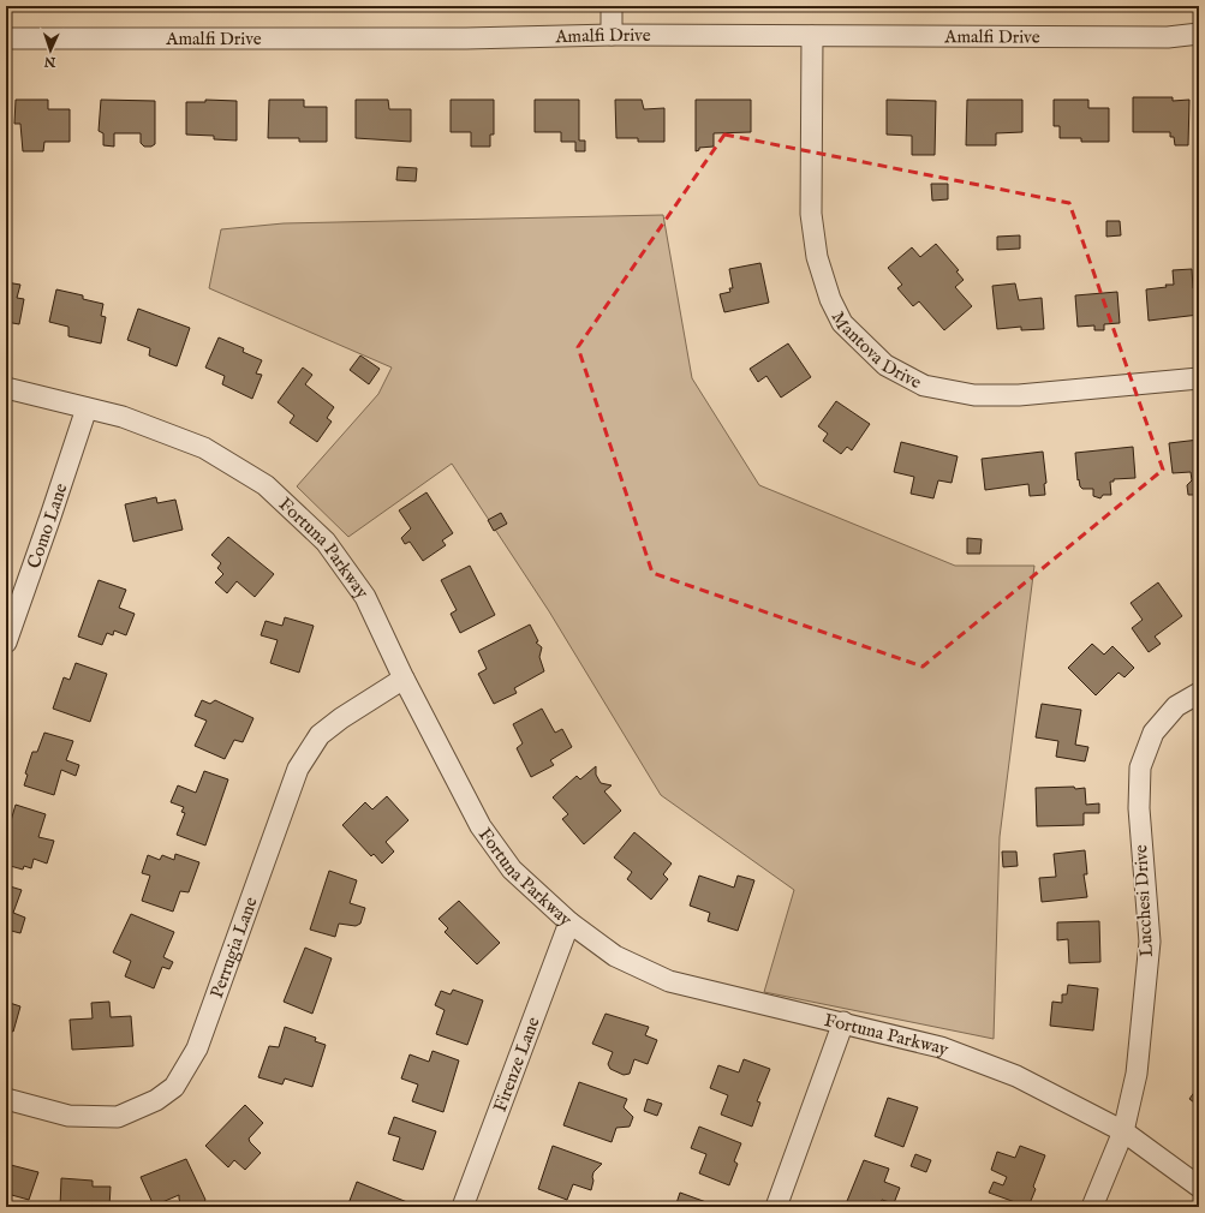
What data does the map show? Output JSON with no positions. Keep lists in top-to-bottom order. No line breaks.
{"streets":{"street":["Amalfi Drive","Mantova Drive","Como Lane","Fortuna Parkway","Lucchesi Drive","Perrugia Lane","Firenze Lane"]},"crossings":[["Amalfi Drive","Mantova Drive"],["Como Lane","Fortuna Parkway"],["Fortuna Parkway","Lucchesi Drive"],["Fortuna Parkway","Perrugia Lane"],["Fortuna Parkway","Firenze Lane"]],"north":"bottom"}
